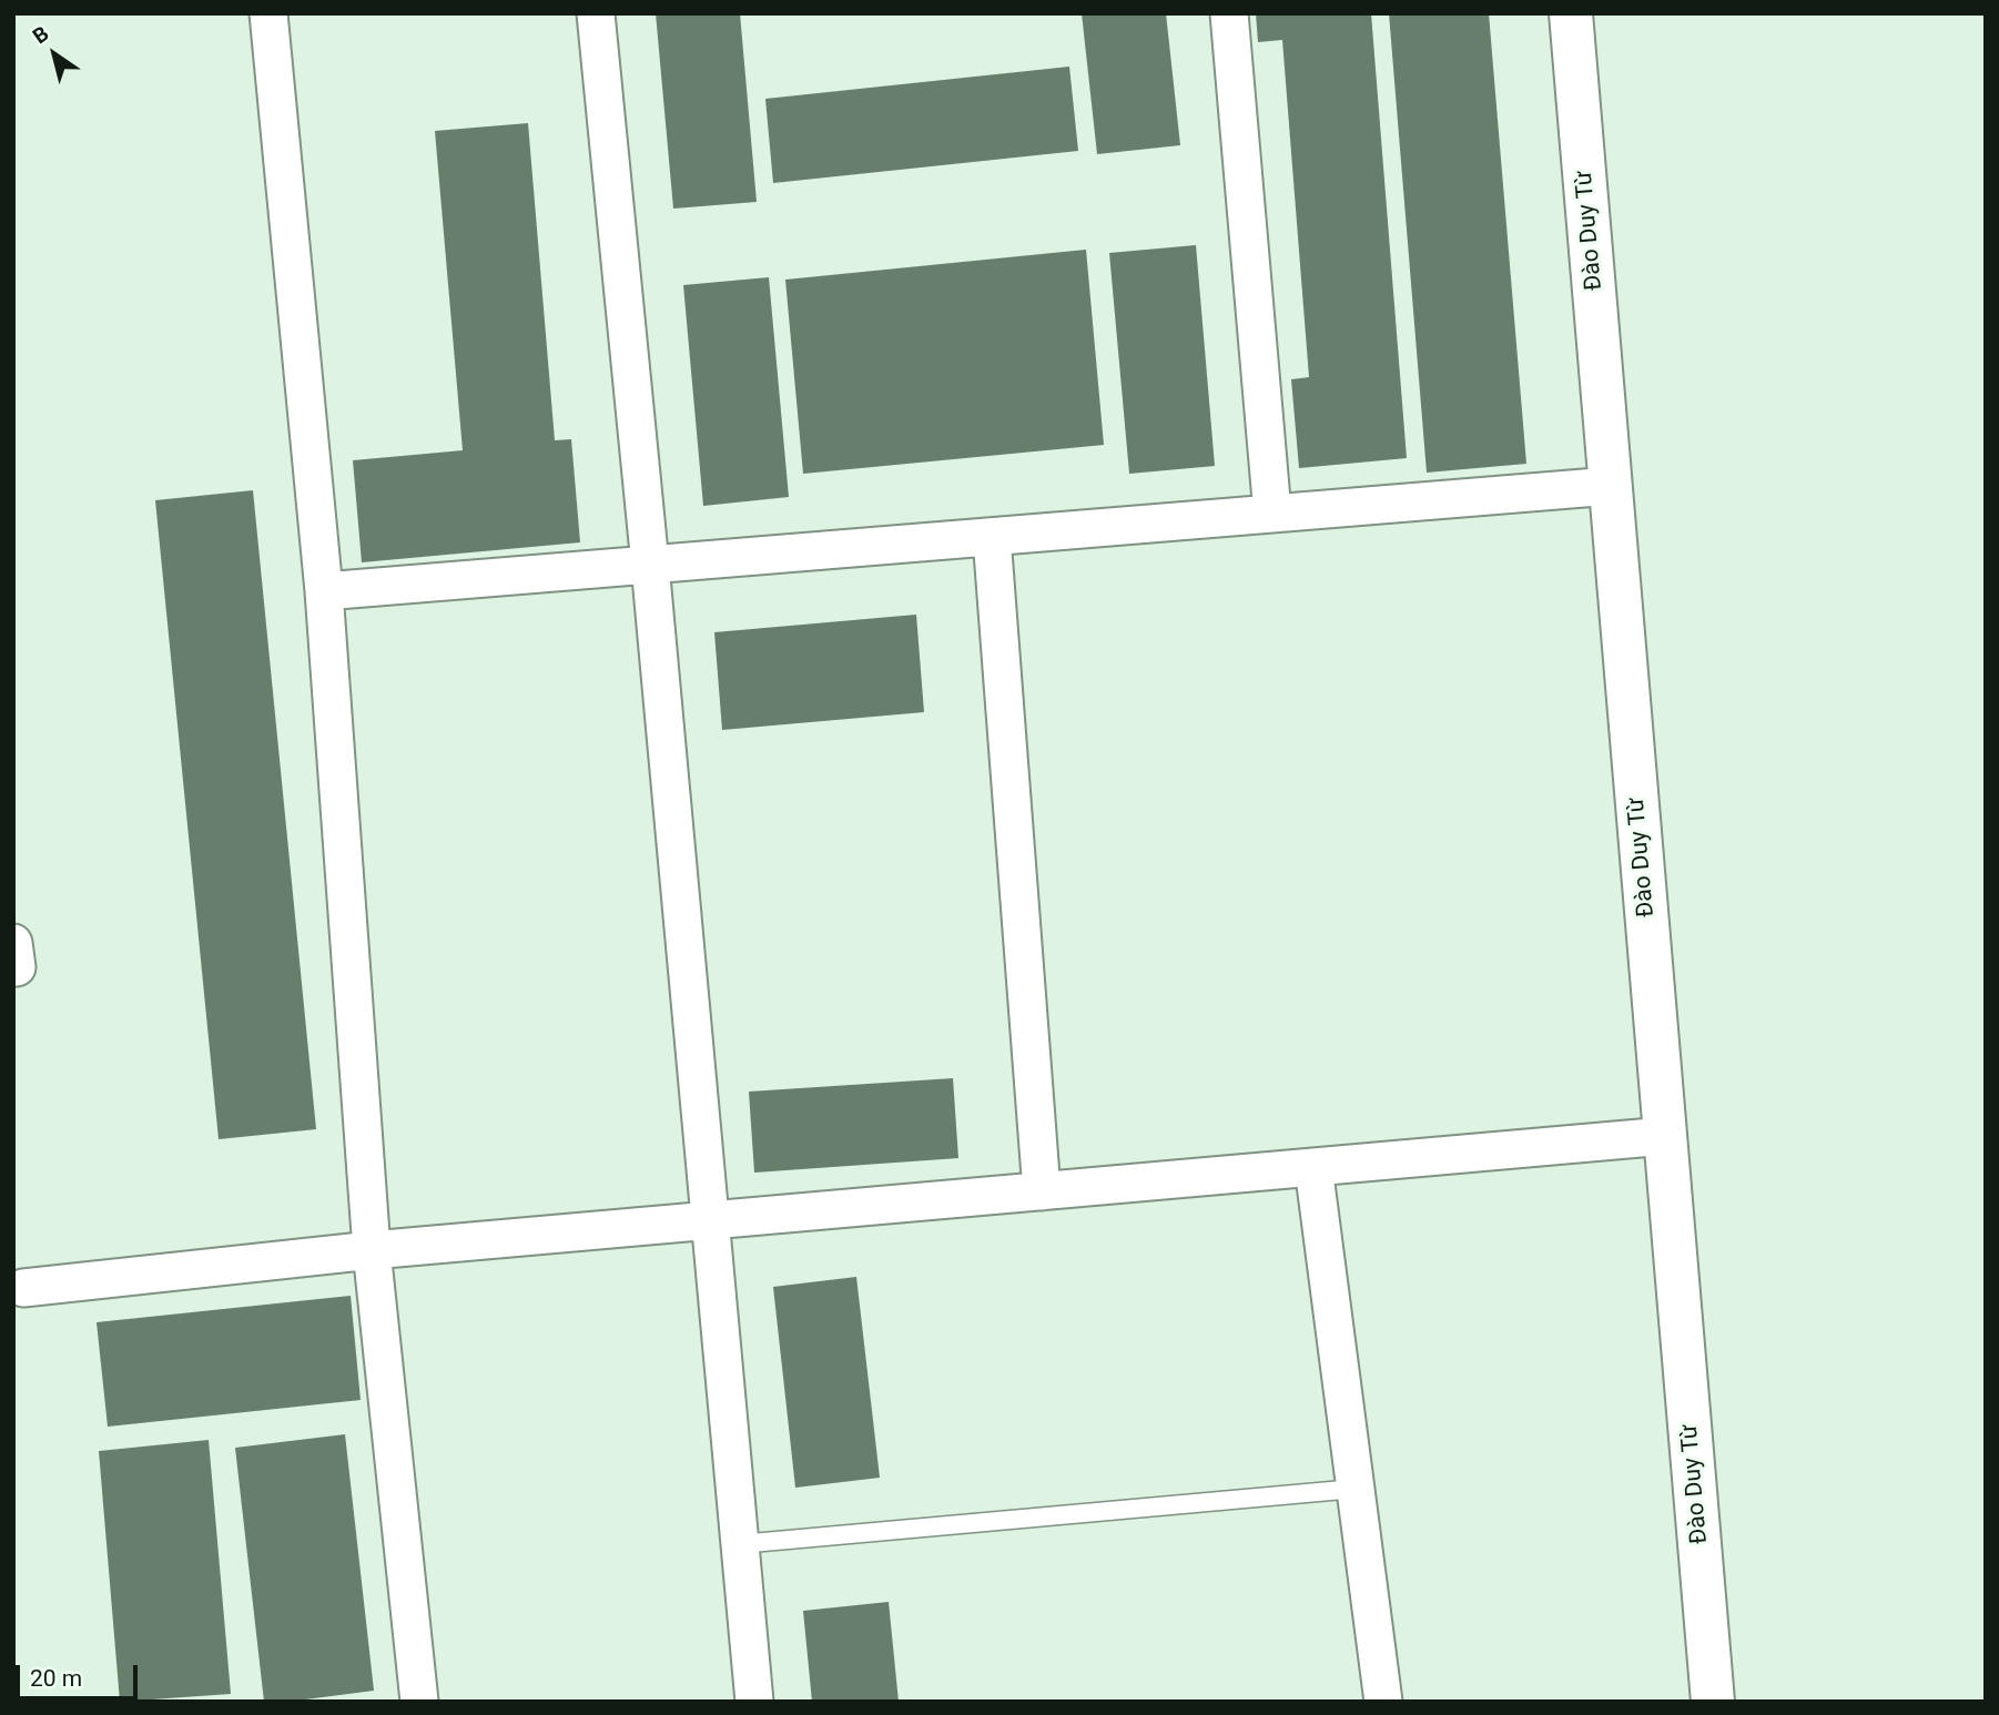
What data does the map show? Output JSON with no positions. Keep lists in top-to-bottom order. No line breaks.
{"streets":{"street":["Đào Duy Từ"]},"scale_bar":"20 m","north":"top left"}
